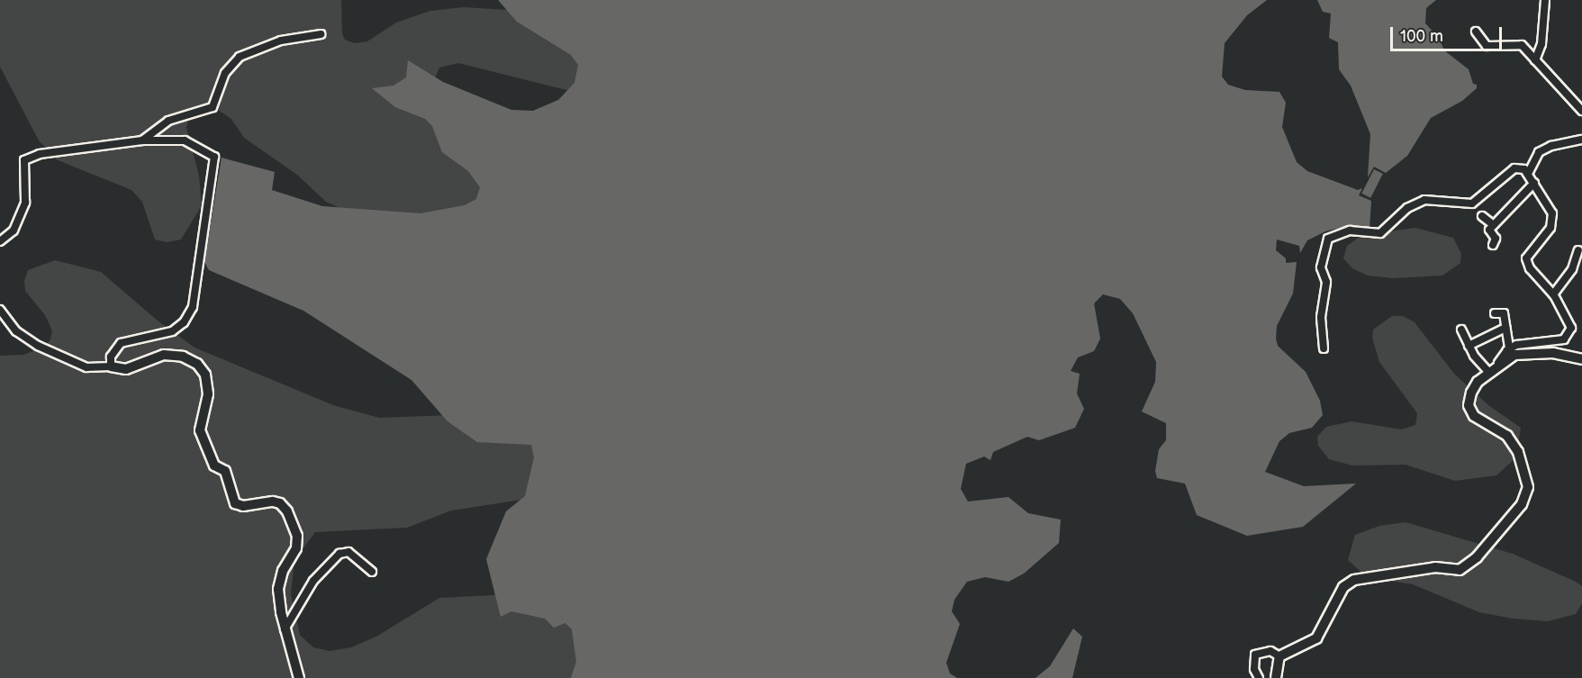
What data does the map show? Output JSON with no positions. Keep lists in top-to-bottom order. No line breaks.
{"scale_bar":"100 m"}
